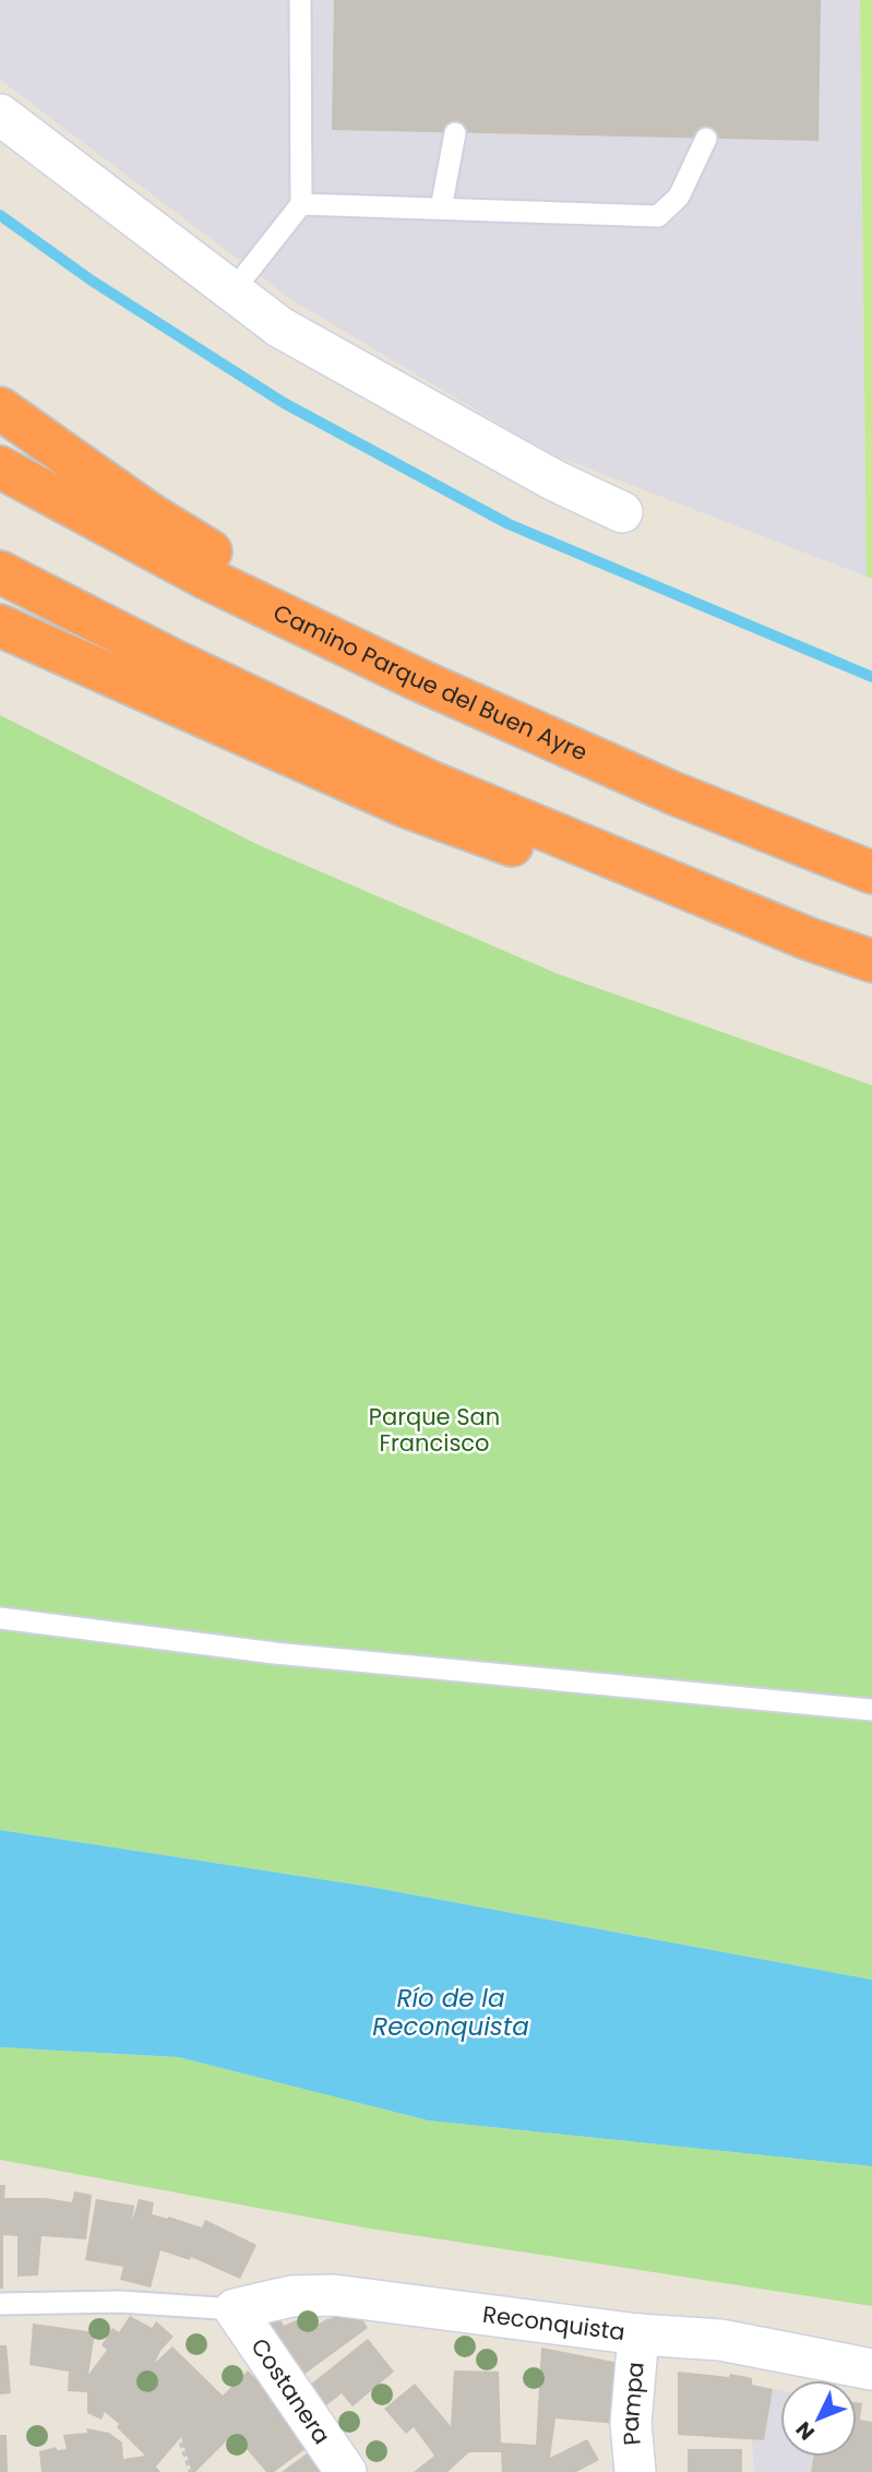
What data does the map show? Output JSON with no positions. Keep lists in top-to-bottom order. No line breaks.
{"streets":{"highway":["Camino Parque del Buen Ayre"],"street":["Reconquista","Costanera","Pampa"]},"crossings":[["Reconquista","Costanera"],["Reconquista","Pampa"]],"water":["Río de la Reconquista"],"parks":["Parque San Francisco"],"north":"bottom left"}
